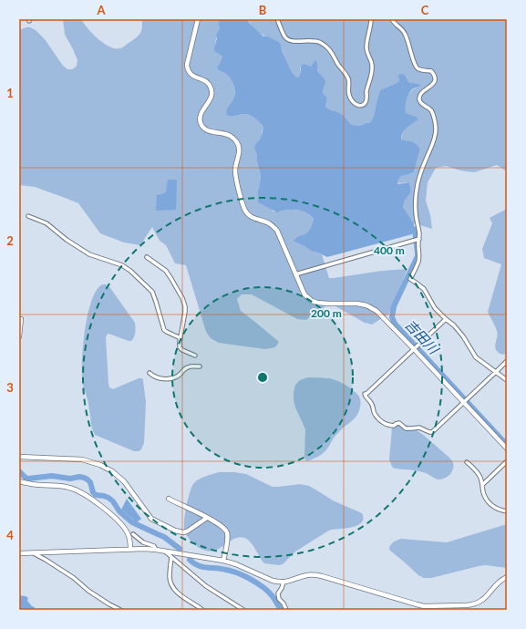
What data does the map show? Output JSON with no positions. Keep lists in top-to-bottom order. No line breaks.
{"water":["吉田川"],"grid":{"columns":["A","B","C"],"rows":["1","2","3","4"]},"rings":["400 m","200 m"]}
